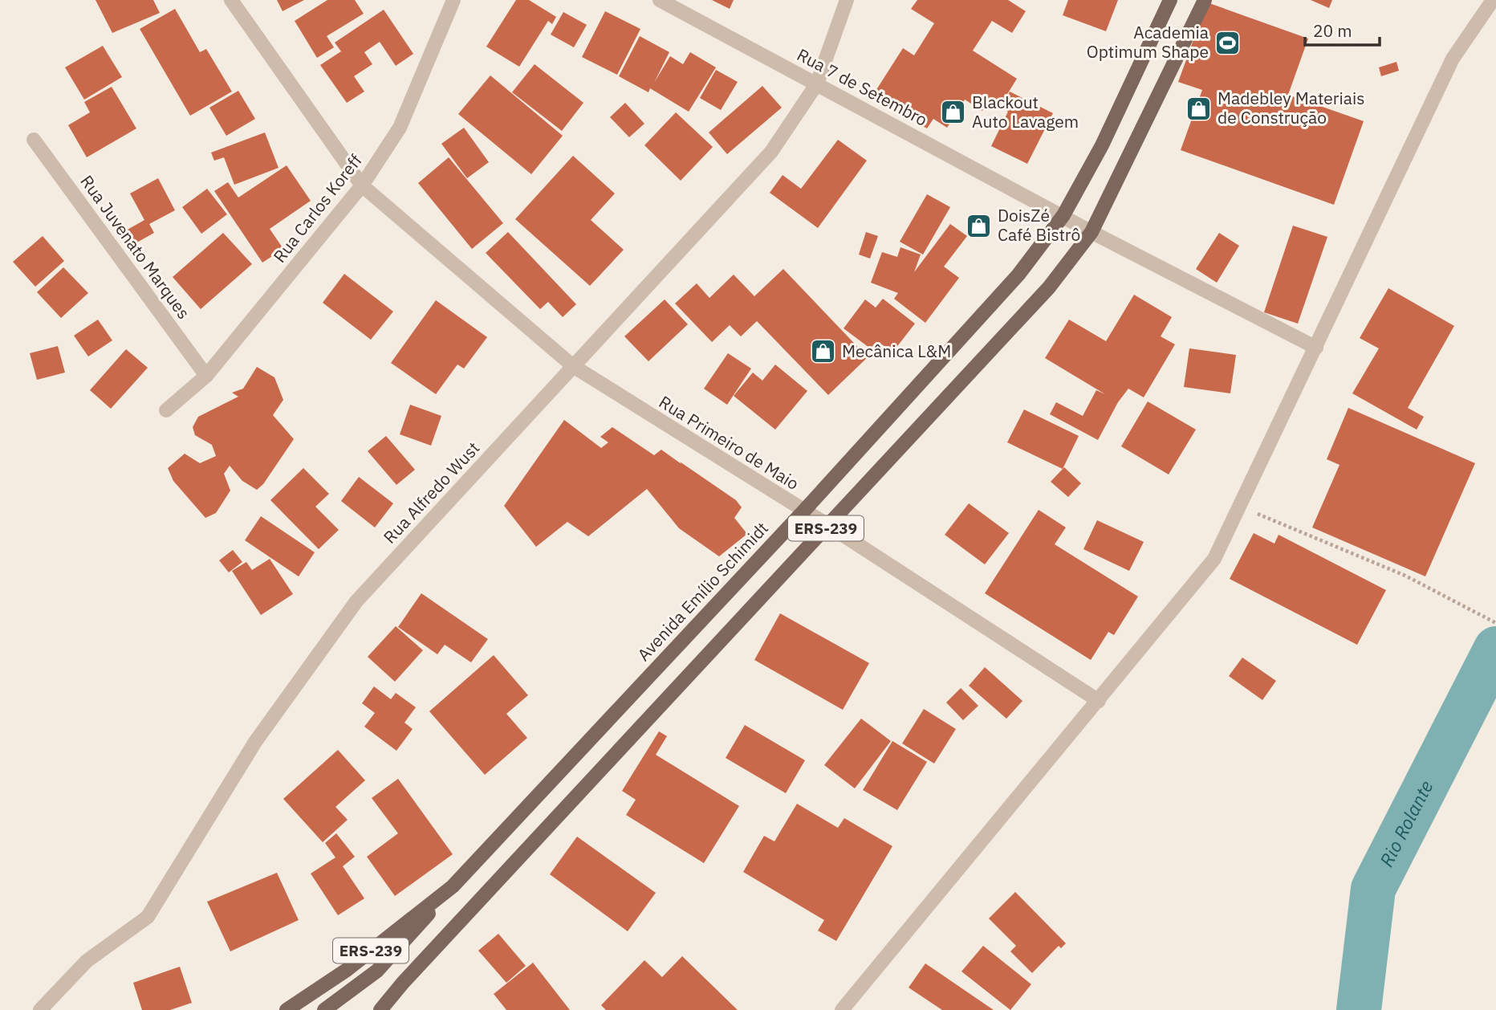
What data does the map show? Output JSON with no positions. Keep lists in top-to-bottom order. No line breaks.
{"streets":{"main road":["ERS-239","Avenida Emílio Schimidt"],"street":["Rua 7 de Setembro","Rua Carlos Koreff","Rua Juvenato Marques","Rua Primeiro de Maio","Rua Alfredo Wust"]},"crossings":[["Rua 7 de Setembro","Rua Alfredo Wust"],["Rua 7 de Setembro","ERS-239"],["Rua 7 de Setembro","Avenida Emílio Schimidt"],["Rua Carlos Koreff","Rua Juvenato Marques"],["Rua Carlos Koreff","Rua Primeiro de Maio"],["Rua Primeiro de Maio","Rua Alfredo Wust"],["Rua Primeiro de Maio","ERS-239"],["Rua Primeiro de Maio","Avenida Emílio Schimidt"]],"water":["Rio Rolante"],"places":{"sports":["Academia Optimum Shape"],"shop":["Madebley Materiais de Construção","Blackout Auto Lavagem","DoisZé Café Bistrô","Mecânica L&M"]},"scale_bar":"20 m"}
